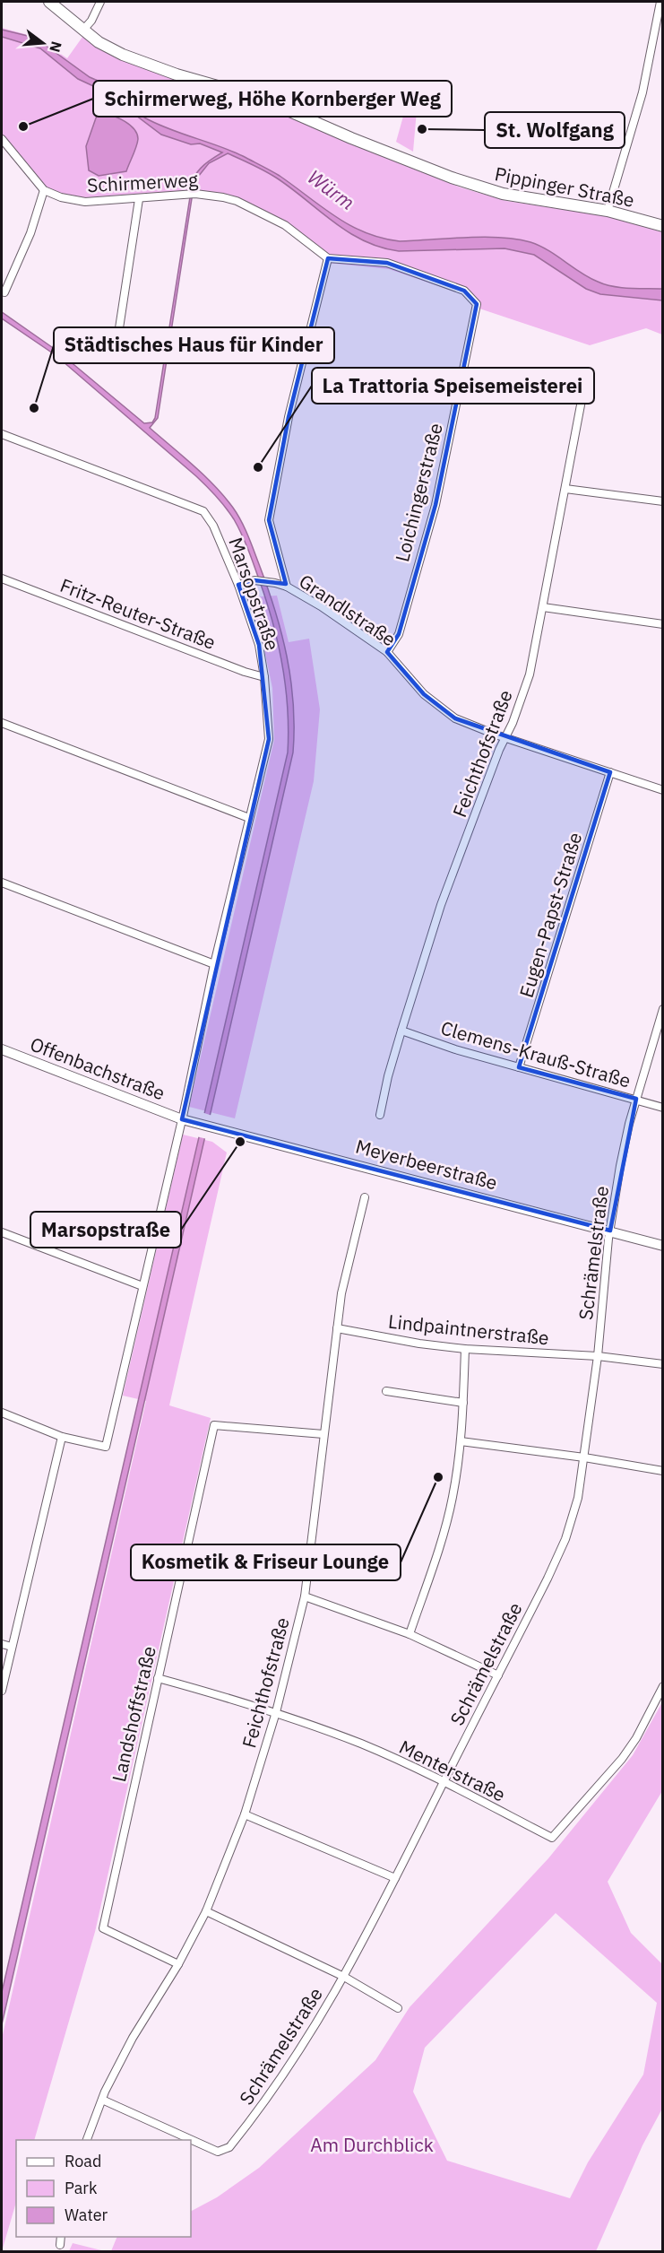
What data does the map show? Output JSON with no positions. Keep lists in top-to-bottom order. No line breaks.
{"streets":{"main road":["Pippinger Straße"],"street":["Schirmerweg","Loichingerstraße","Marsopstraße","Grandlstraße","Fritz-Reuter-Straße","Feichthofstraße","Eugen-Papst-Straße","Clemens-Krauß-Straße","Offenbachstraße","Meyerbeerstraße","Schrämelstraße","Lindpaintnerstraße","Landshoffstraße","Menterstraße"]},"crossings":[["Schirmerweg","Loichingerstraße"],["Loichingerstraße","Grandlstraße"],["Marsopstraße","Grandlstraße"],["Marsopstraße","Fritz-Reuter-Straße"],["Marsopstraße","Offenbachstraße"],["Marsopstraße","Meyerbeerstraße"],["Grandlstraße","Feichthofstraße"],["Grandlstraße","Eugen-Papst-Straße"],["Feichthofstraße","Clemens-Krauß-Straße"],["Feichthofstraße","Schrämelstraße"],["Feichthofstraße","Lindpaintnerstraße"],["Feichthofstraße","Landshoffstraße"],["Feichthofstraße","Menterstraße"],["Eugen-Papst-Straße","Clemens-Krauß-Straße"],["Clemens-Krauß-Straße","Schrämelstraße"],["Offenbachstraße","Meyerbeerstraße"],["Meyerbeerstraße","Schrämelstraße"],["Schrämelstraße","Lindpaintnerstraße"],["Schrämelstraße","Menterstraße"],["Landshoffstraße","Menterstraße"]],"water":["Würm"],"parks":["Am Durchblick"],"places":["Schirmerweg, Höhe Kornberger Weg","St. Wolfgang","Städtisches Haus für Kinder","La Trattoria Speisemeisterei","Marsopstraße","Kosmetik & Friseur Lounge"],"legend":["Road","Park","Water"],"north":"right"}
